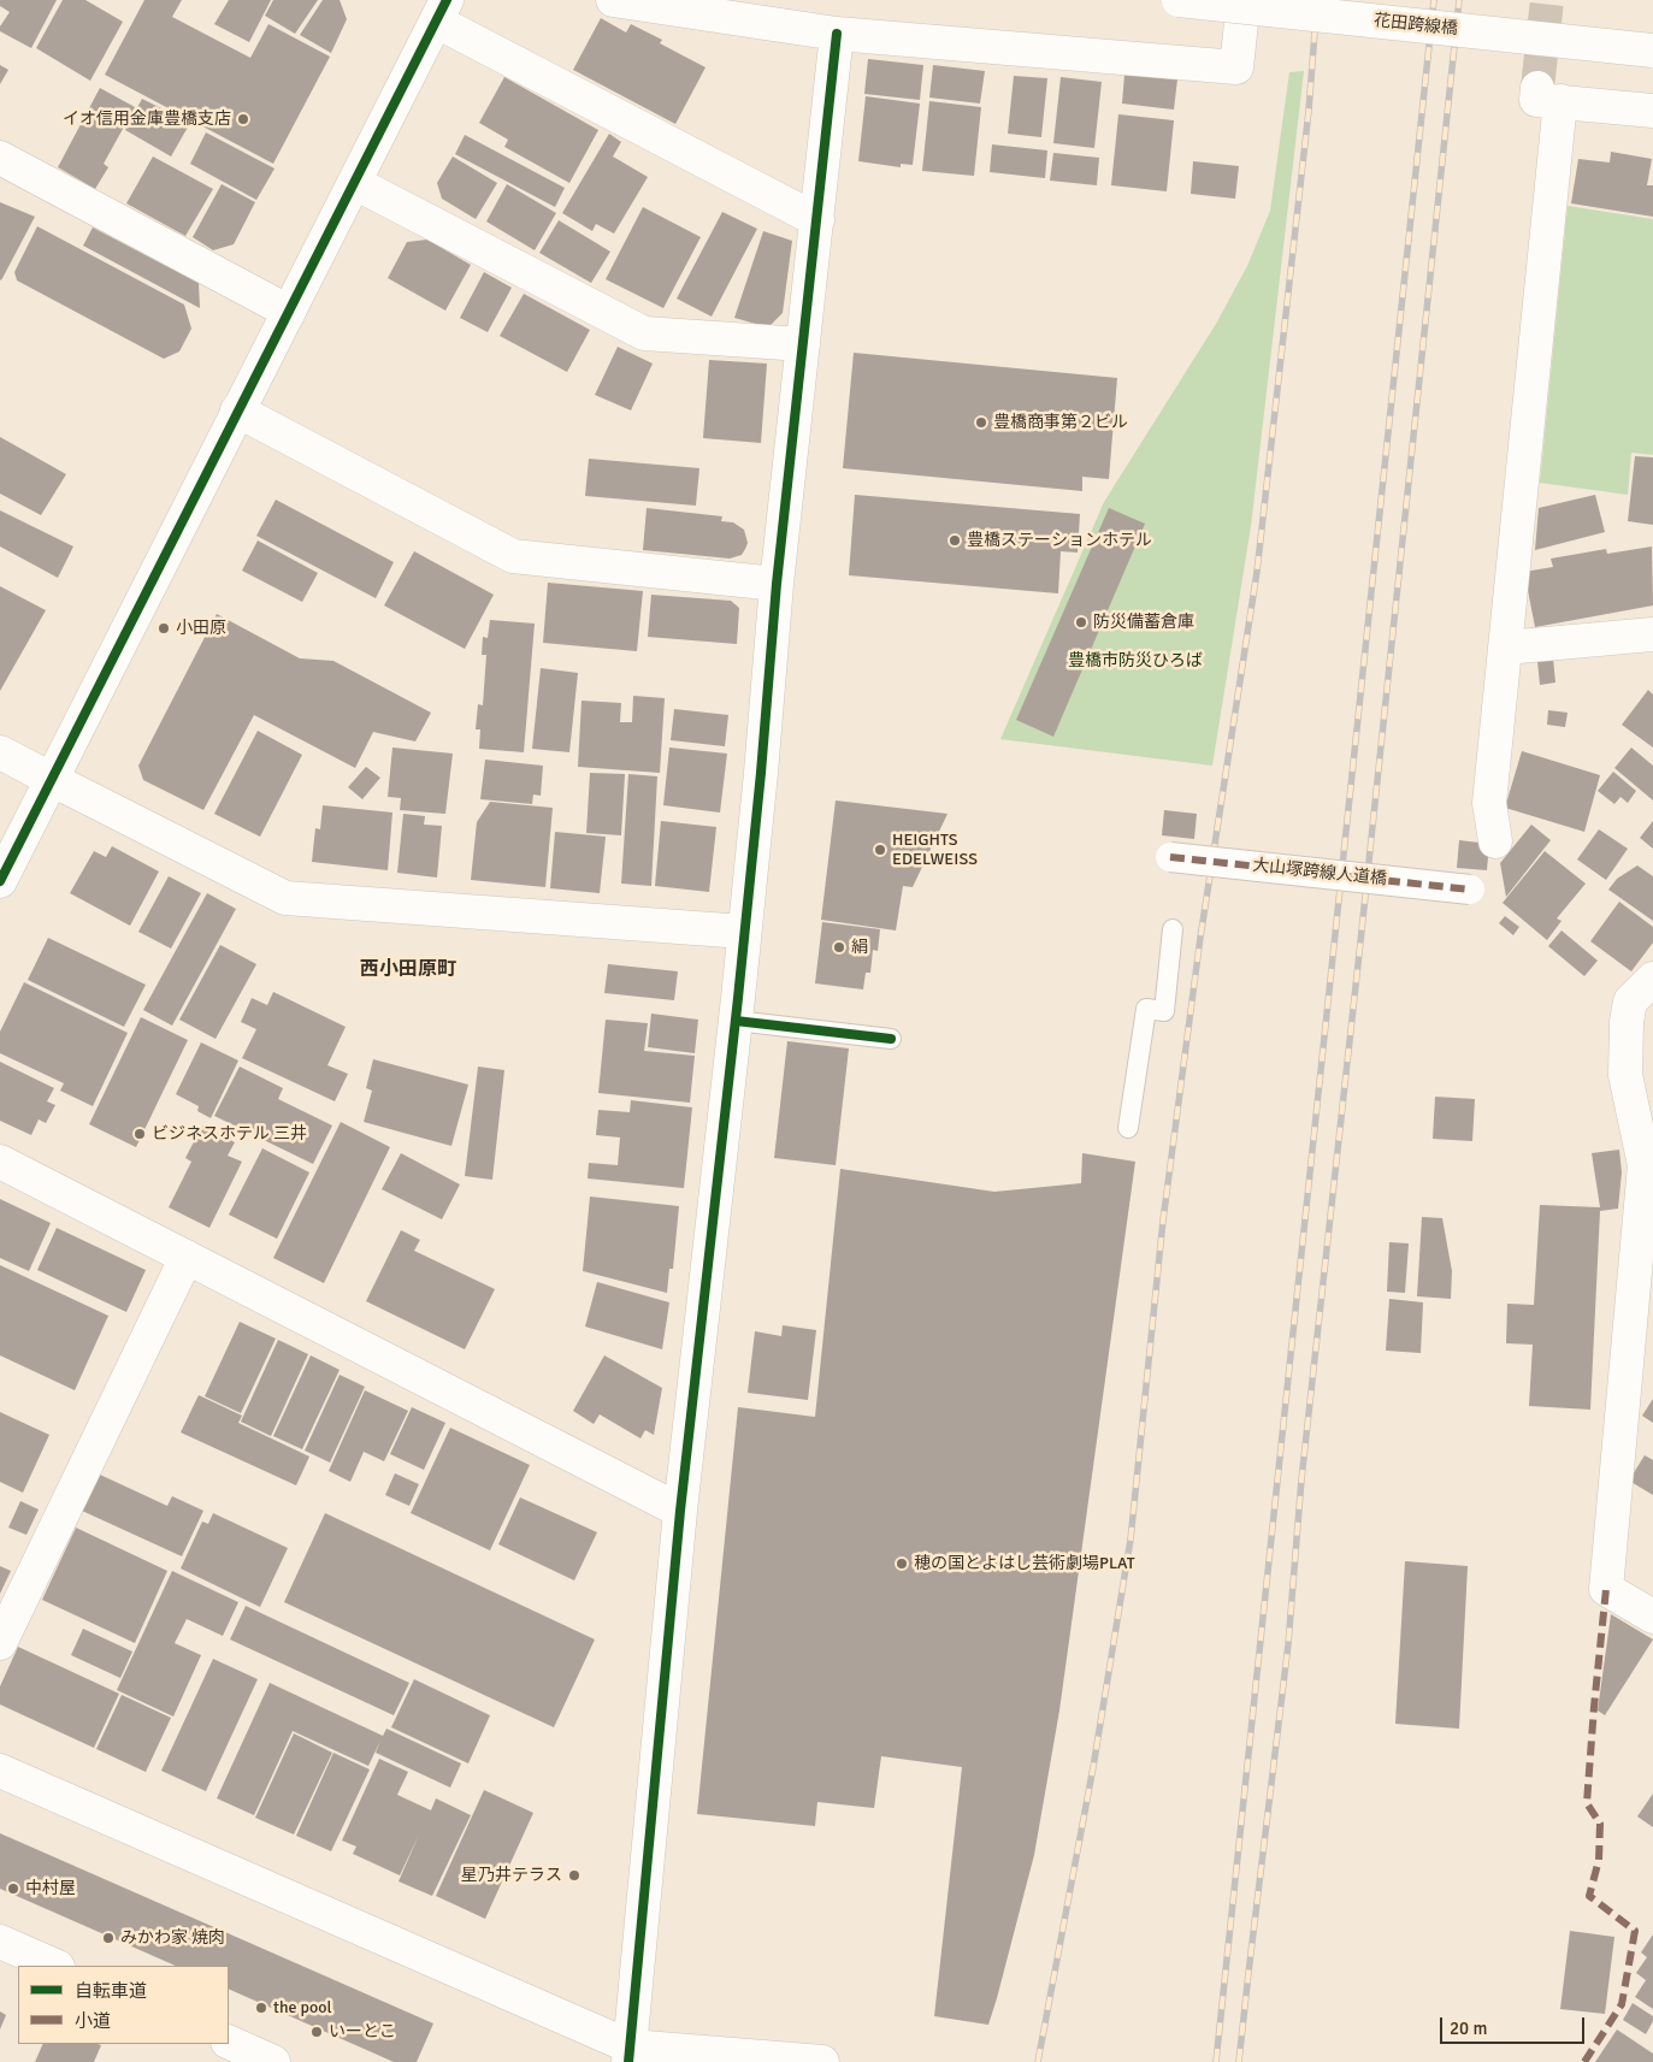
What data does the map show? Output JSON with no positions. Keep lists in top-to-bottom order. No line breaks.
{"streets":{"street":["花田跨線橋","大山塚跨線人道橋"]},"districts":["西小田原町"],"parks":["豊橋市防災ひろば"],"places":["イオ信用金庫豊橋支店","豊橋商事第２ビル","豊橋ステーションホテル","防災備蓄倉庫","小田原","HEIGHTS EDELWEISS","絹","ビジネスホテル 三井","穂の国とよはし芸術劇場PLAT","星乃井テラス","中村屋","みかわ家 焼肉","the pool","いーとこ"],"legend":["自転車道","小道"],"scale_bar":"20 m"}
